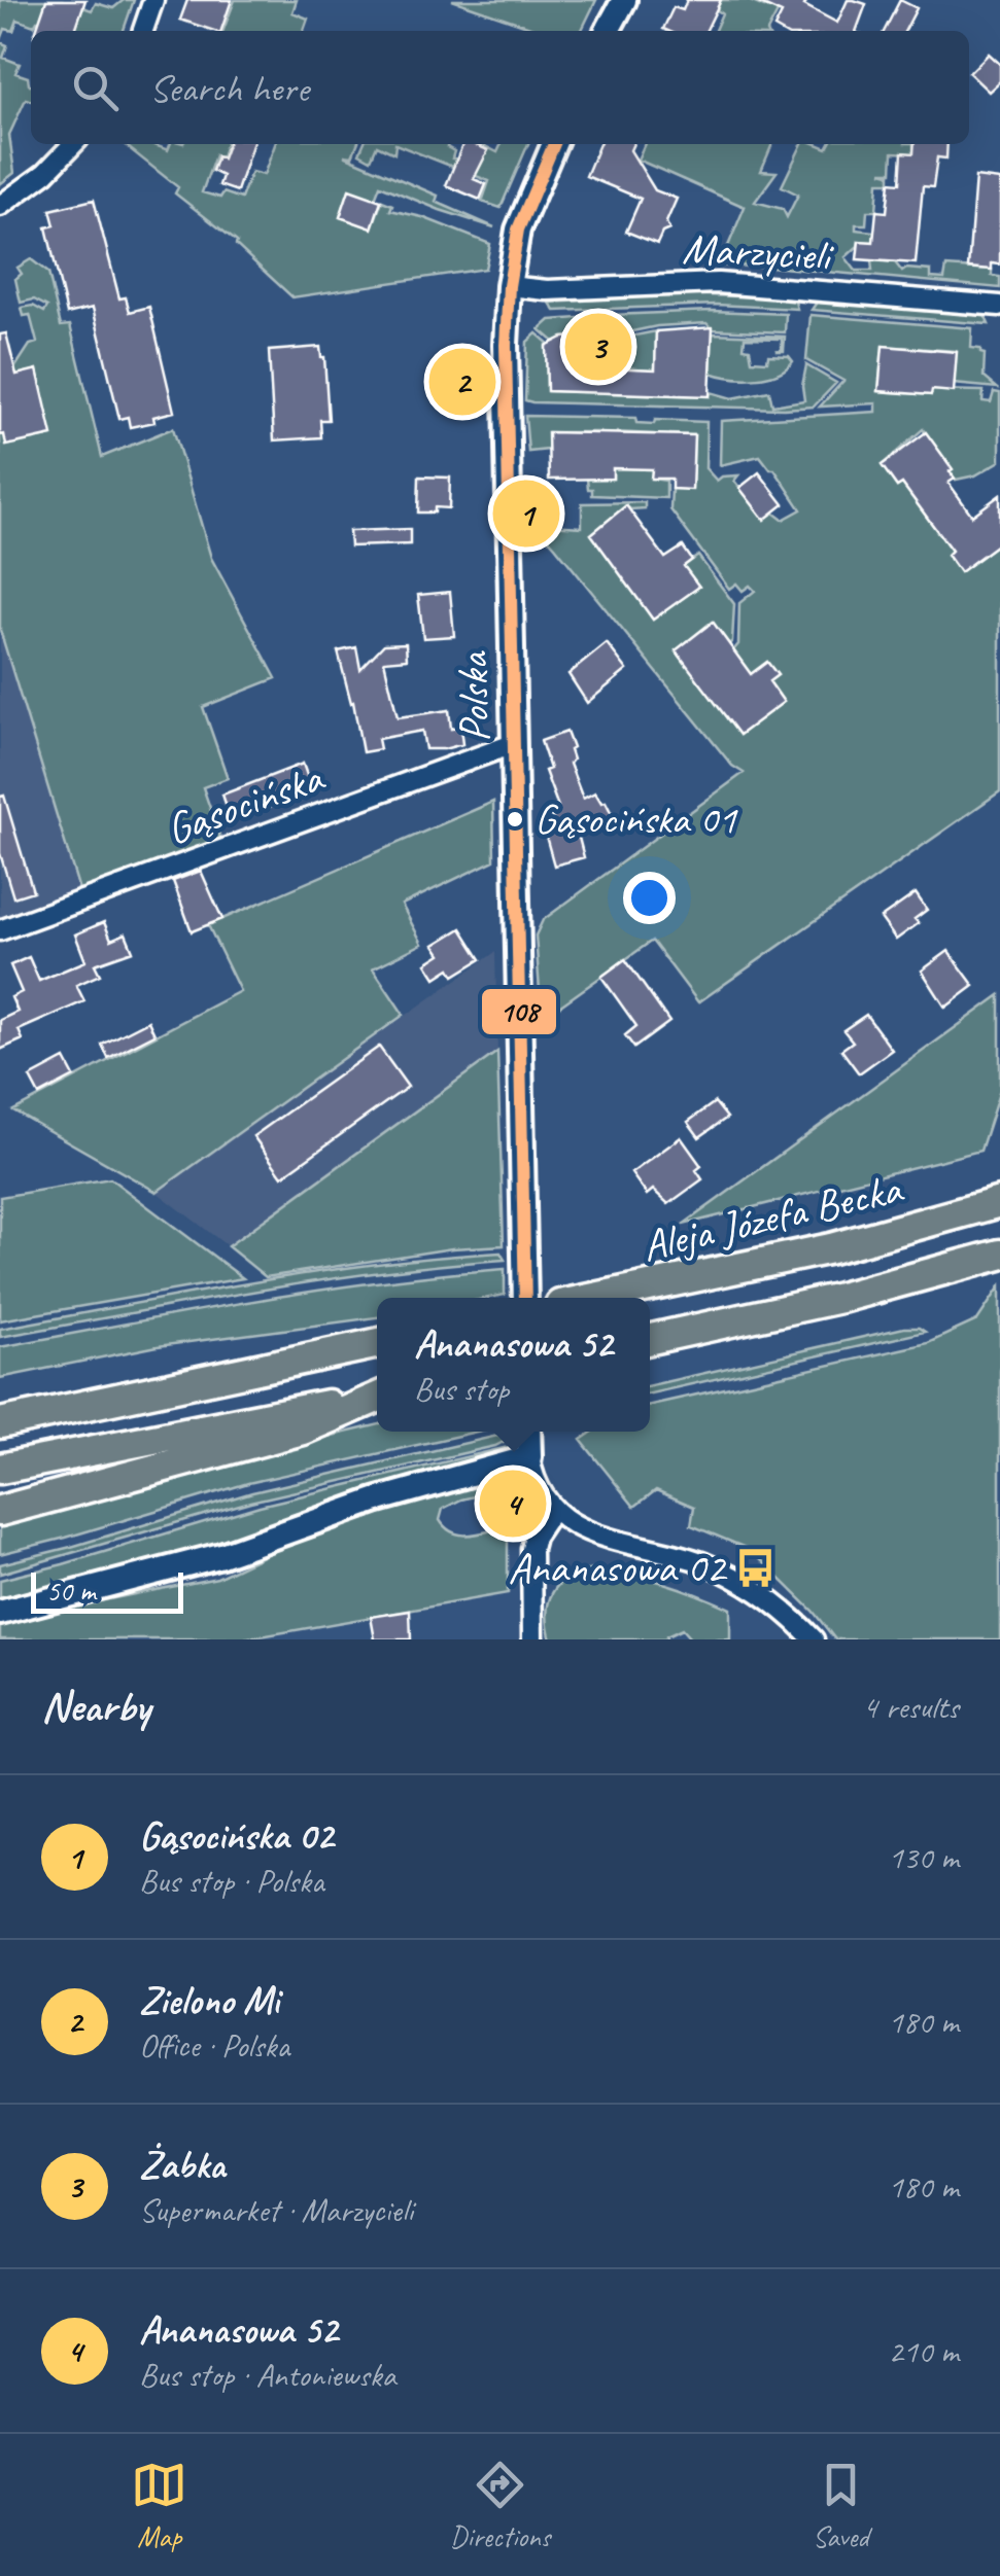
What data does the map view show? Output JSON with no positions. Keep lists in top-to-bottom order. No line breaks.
{"streets":{"main road":["Aleja Józefa Becka"],"street":["Marzycieli","Polska","Gąsocińska"]},"crossings":[["Marzycieli","Polska"],["Polska","Gąsocińska"]],"places":{"other":["Gąsocińska 01"],"bus stop":["Ananasowa 02"]},"lines":["transit line 108"],"scale_bar":"50 m","page":{"search":"Search here","pins":["3","2","1","4"],"popup":["Ananasowa 52","Bus stop"],"scale":"50 m","heading":["Nearby","4 results"],"list":[{"mark":"1","name":"Gąsocińska 02","note":"Bus stop · Polska","value":"130 m"},{"mark":"2","name":"Zielono Mi","note":"Office · Polska","value":"180 m"},{"mark":"3","name":"Żabka","note":"Supermarket · Marzycieli","value":"180 m"},{"mark":"4","name":"Ananasowa 52","note":"Bus stop · Antoniewska","value":"210 m"}],"nav":["Map","Directions","Saved"]}}
